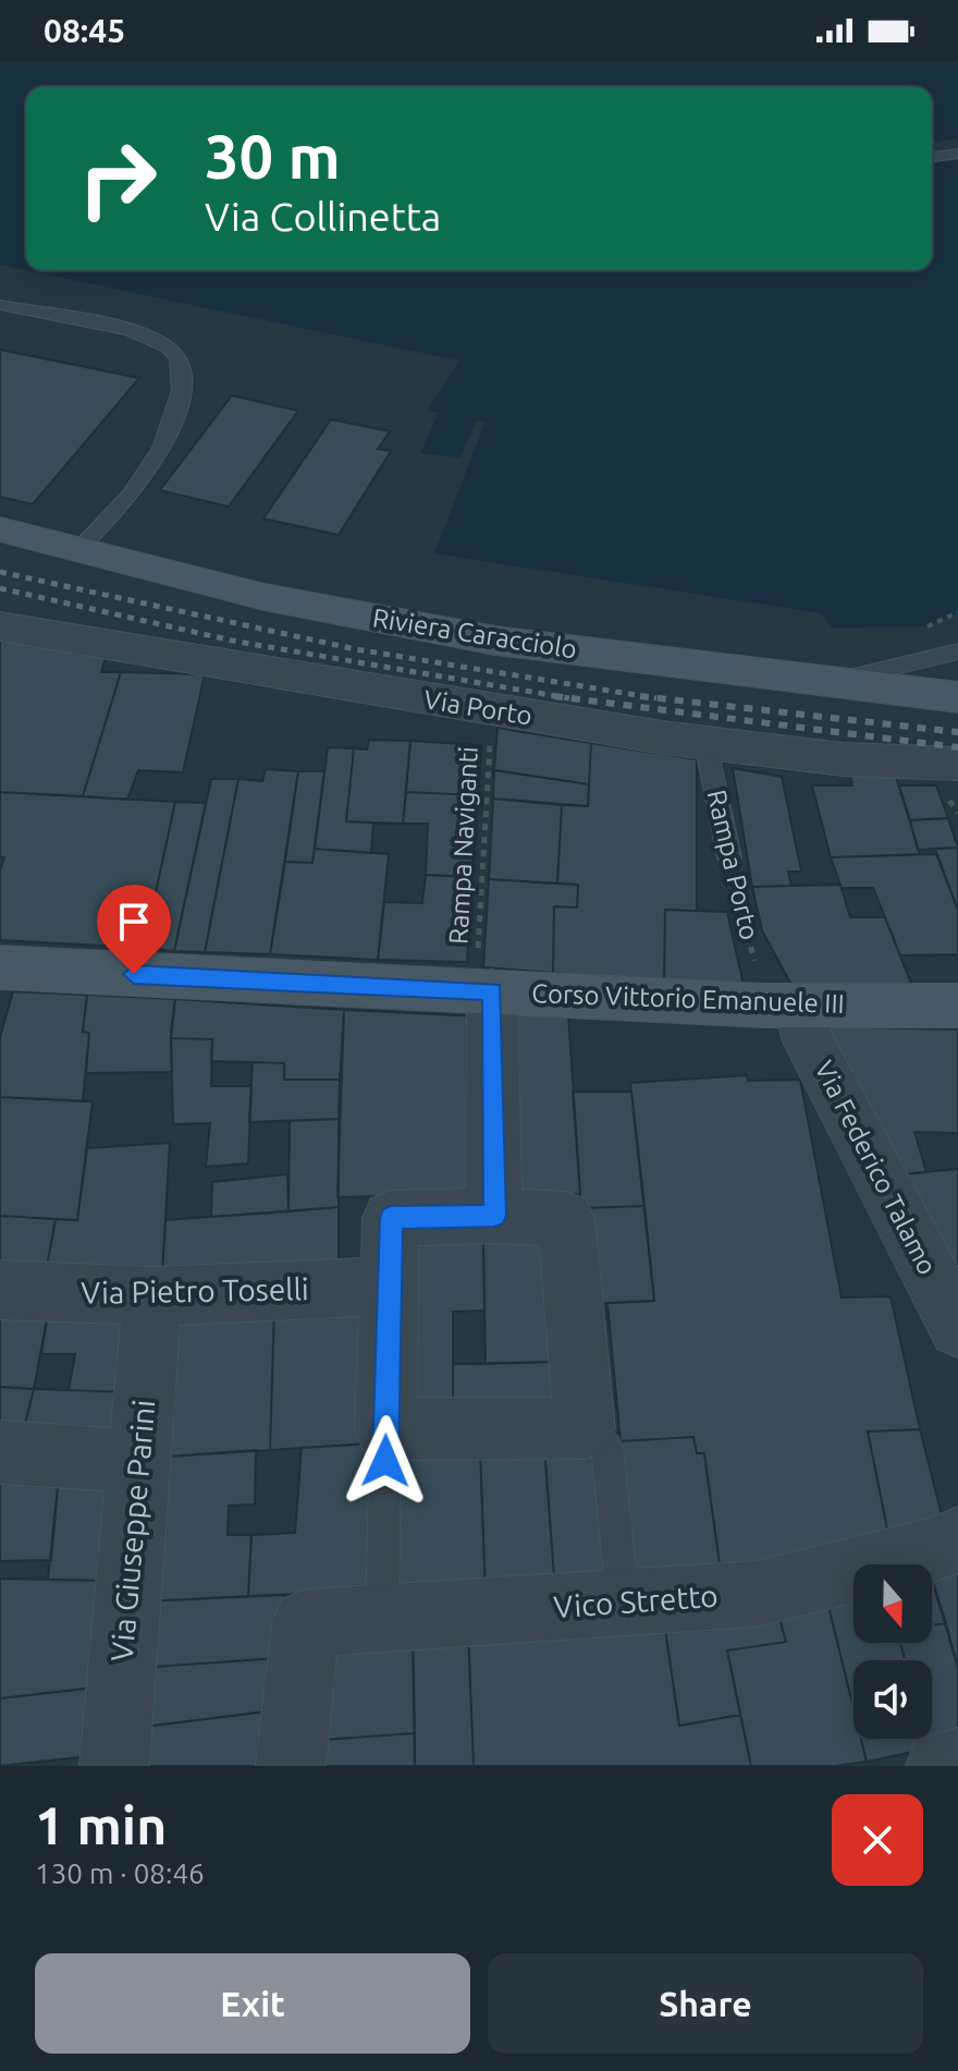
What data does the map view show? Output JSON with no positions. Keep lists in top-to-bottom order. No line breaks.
{"streets":{"street":["Riviera Caracciolo","Via Porto","Corso Vittorio Emanuele III","Via Federico Talamo","Via Pietro Toselli","Via Giuseppe Parini","Vico Stretto"],"lane":["Rampa Porto"],"path":["Rampa Naviganti"]},"crossings":[["Via Porto","Rampa Porto"],["Rampa Naviganti","Corso Vittorio Emanuele III"],["Corso Vittorio Emanuele III","Via Federico Talamo"],["Via Pietro Toselli","Via Giuseppe Parini"]],"north":"bottom","page":{"status":"08:45","turn":["30 m","Via Collinetta"],"heading":["1 min","130 m · 08:46"],"buttons":["Exit","Share"]}}
